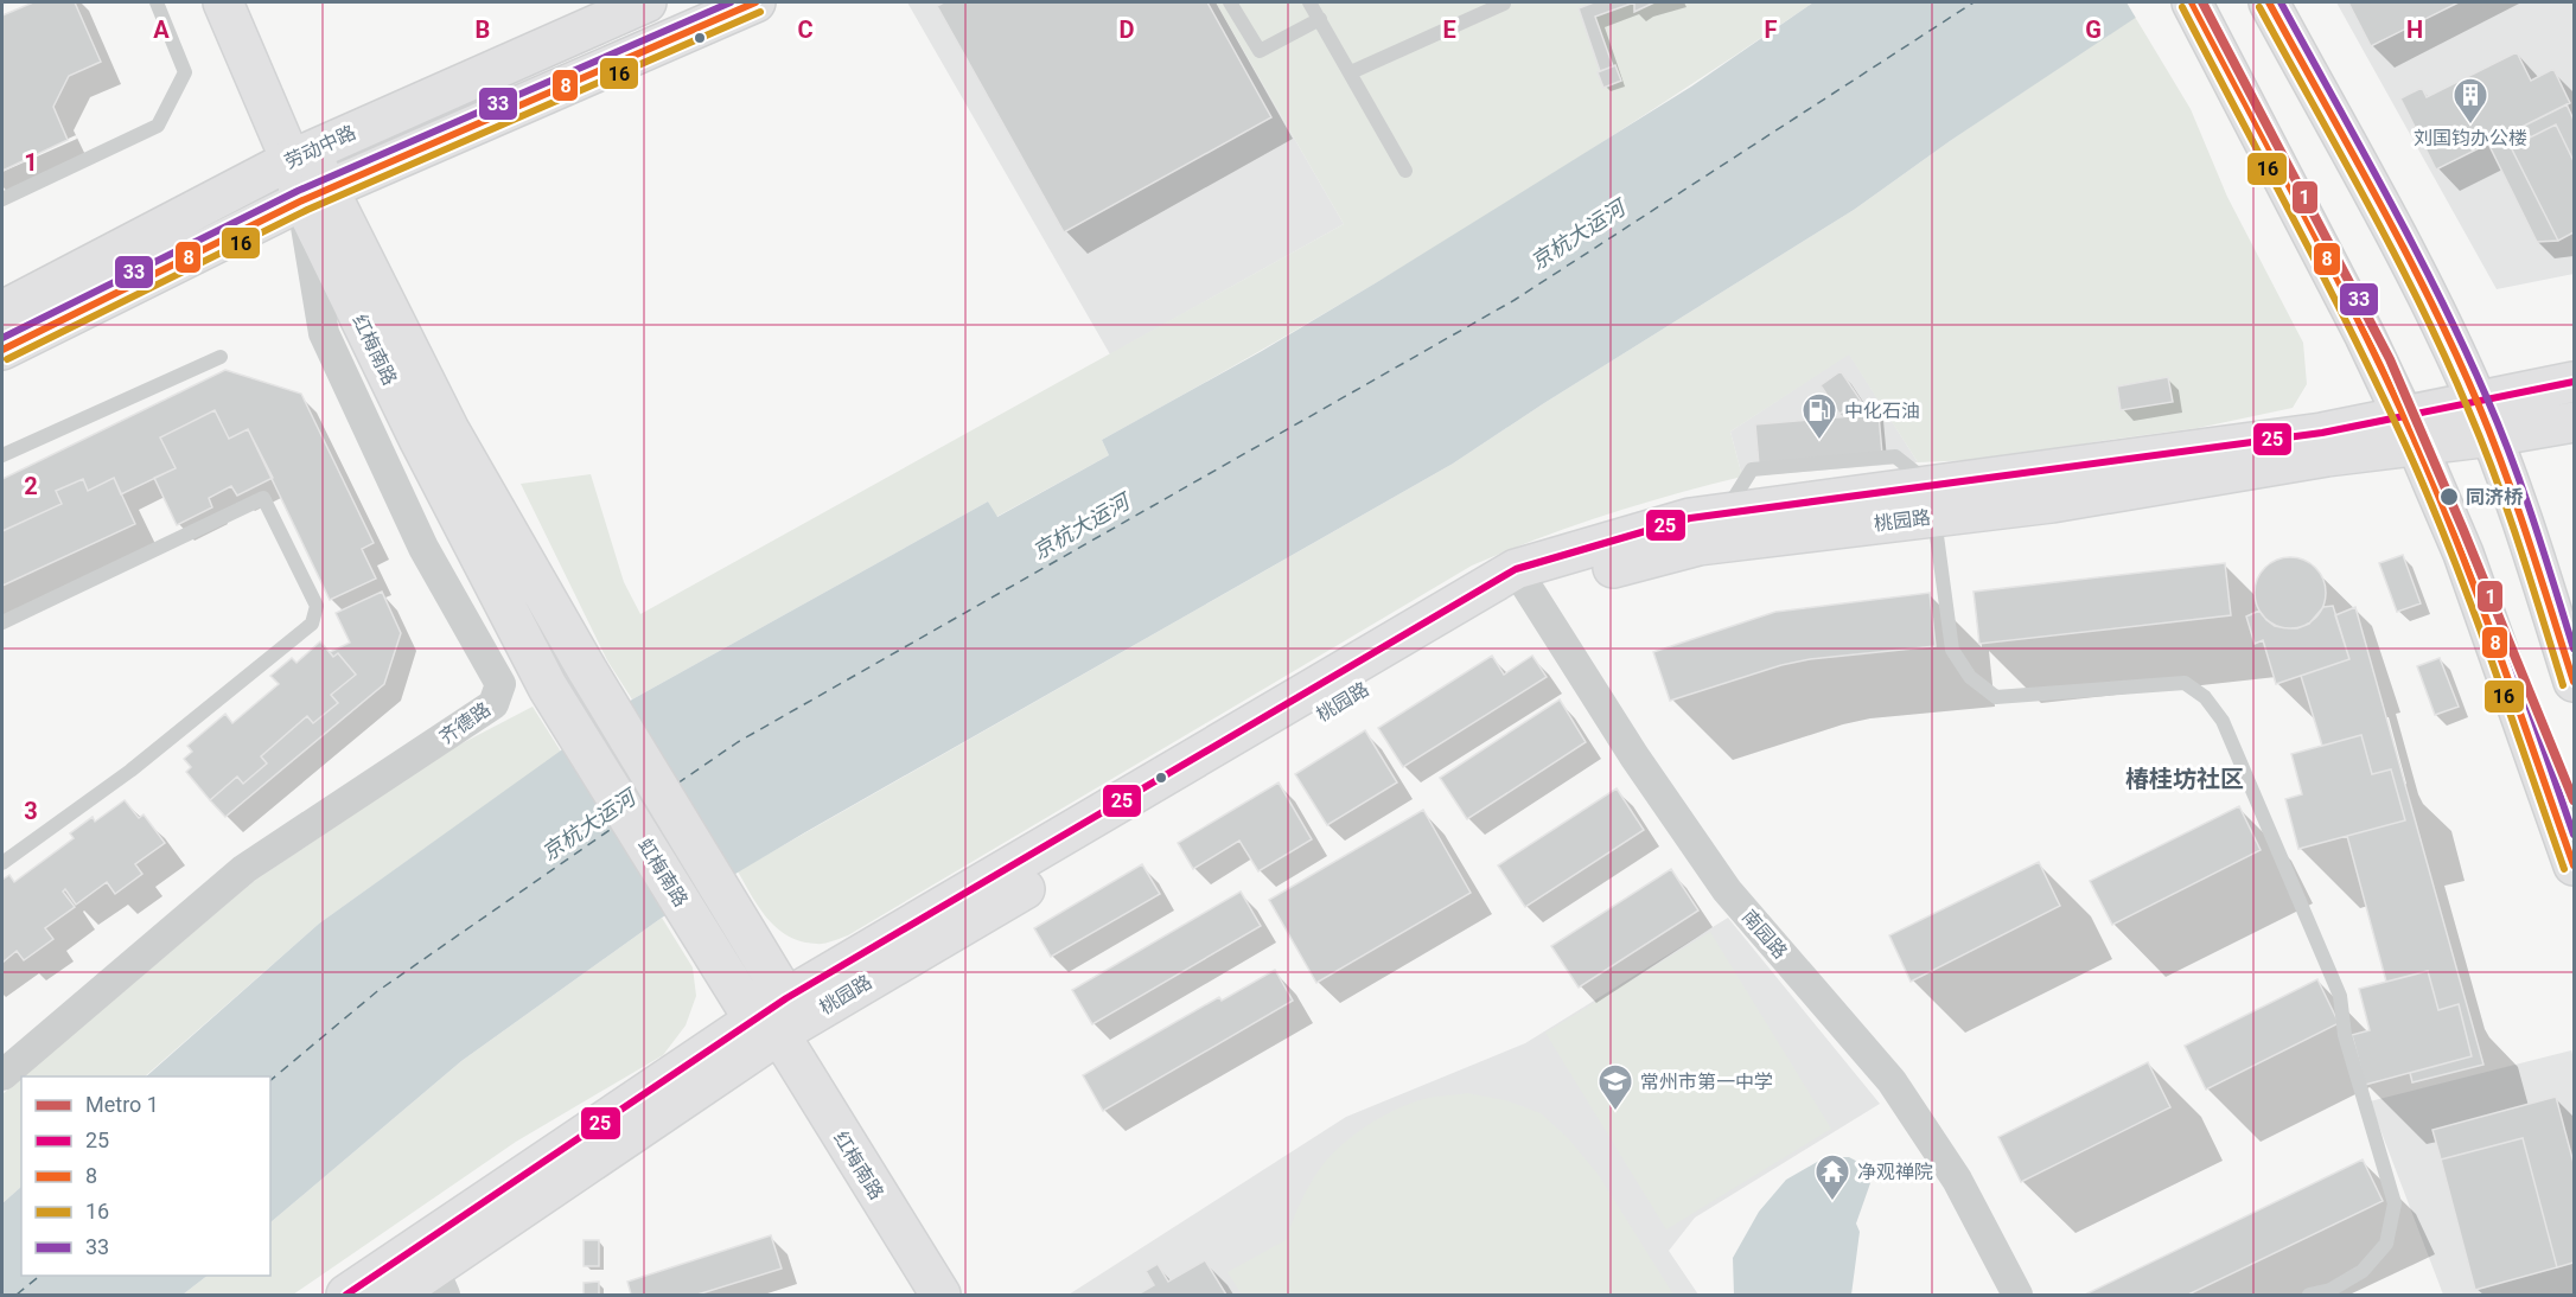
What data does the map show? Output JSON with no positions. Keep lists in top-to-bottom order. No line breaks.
{"streets":{"main road":["劳动中路","红梅南路","桃园路","虹梅南路"],"street":["齐德路","南园路"]},"crossings":[["劳动中路","红梅南路"],["红梅南路","桃园路"],["红梅南路","齐德路"],["红梅南路","虹梅南路"],["桃园路","南园路"]],"districts":["椿桂坊社区"],"water":["京杭大运河"],"places":{"building":["刘国钧办公楼"],"fuel station":["中化石油"],"other":["同济桥"],"school or university":["常州市第一中学"],"temple":["净观禅院"]},"lines":["metro line 1","transit line 8","transit line 33","transit line 16","transit line 25"],"legend":["Metro 1","25","8","16","33"],"grid":{"columns":["A","B","C","D","E","F","G","H"],"rows":["1","2","3"]}}
